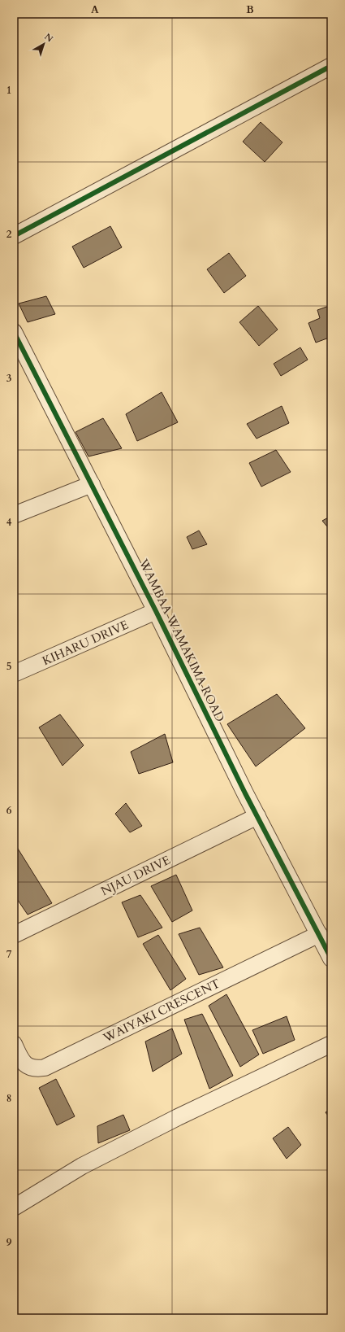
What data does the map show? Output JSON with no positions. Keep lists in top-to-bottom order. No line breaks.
{"streets":{"street":["WAMBAA WAMAKIMA ROAD","KIHARU DRIVE","NJAU DRIVE","WAIYAKI CRESCENT"]},"crossings":[["WAMBAA WAMAKIMA ROAD","KIHARU DRIVE"],["WAMBAA WAMAKIMA ROAD","NJAU DRIVE"],["WAMBAA WAMAKIMA ROAD","WAIYAKI CRESCENT"]],"north":"top right","grid":{"columns":["A","B"],"rows":["1","2","3","4","5","6","7","8","9"]}}
